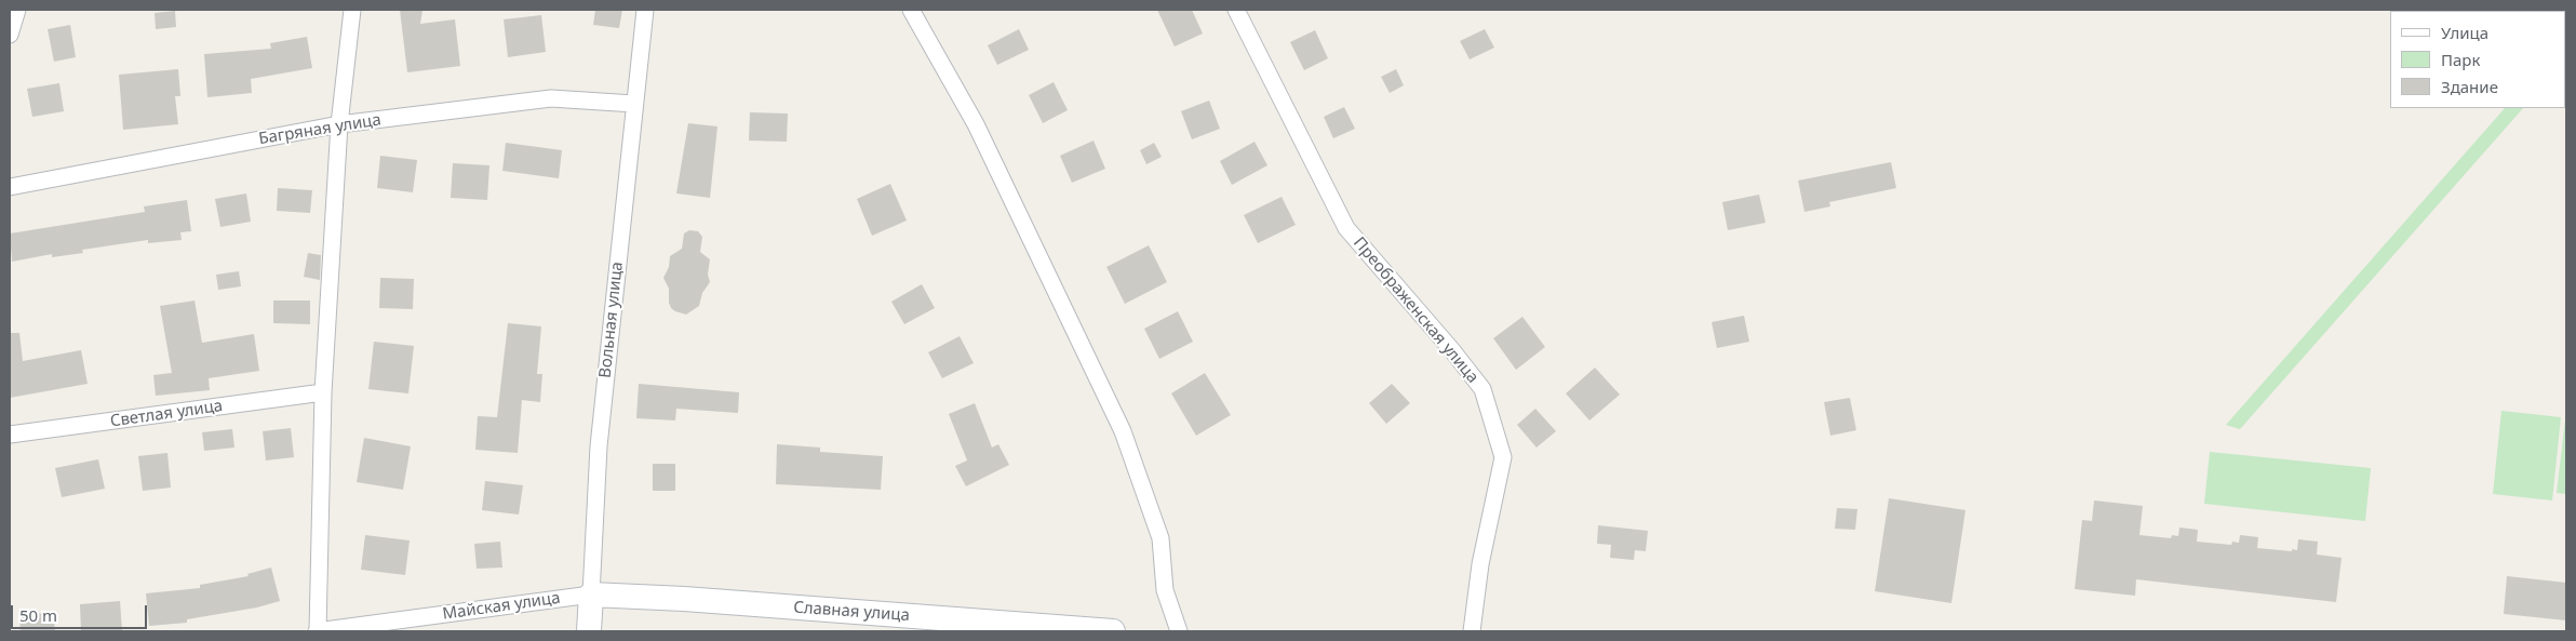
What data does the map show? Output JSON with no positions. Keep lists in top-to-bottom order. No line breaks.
{"streets":{"street":["Багряная улица","Преображенская улица","Вольная улица","Светлая улица","Майская улица","Славная улица"]},"crossings":[["Багряная улица","Вольная улица"],["Вольная улица","Майская улица"],["Вольная улица","Славная улица"],["Майская улица","Славная улица"]],"legend":["Улица","Парк","Здание"],"scale_bar":"50 m"}
